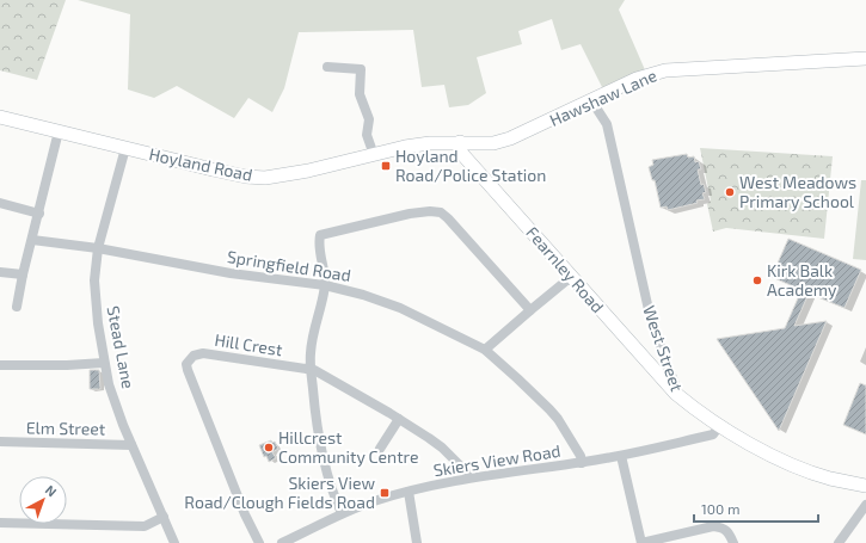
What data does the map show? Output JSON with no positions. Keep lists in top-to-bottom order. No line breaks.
{"streets":{"main road":["Hawshaw Lane","Hoyland Road","Fearnley Road","West Street"],"street":["Springfield Road","Hill Crest","Stead Lane","Elm Street","Skiers View Road"]},"crossings":[["Hawshaw Lane","Hoyland Road"],["Hawshaw Lane","Fearnley Road"],["Hawshaw Lane","West Street"],["Hoyland Road","Fearnley Road"],["Hoyland Road","Stead Lane"],["Springfield Road","Stead Lane"],["Springfield Road","Skiers View Road"],["Fearnley Road","West Street"],["Hill Crest","Skiers View Road"],["Stead Lane","Elm Street"],["West Street","Skiers View Road"]],"places":{"transit":["Hoyland Road/Police Station","Skiers View Road/Clough Fields Road"],"other":["West Meadows Primary School","Kirk Balk Academy","Hillcrest Community Centre"]},"scale_bar":"100 m","north":"top right"}
